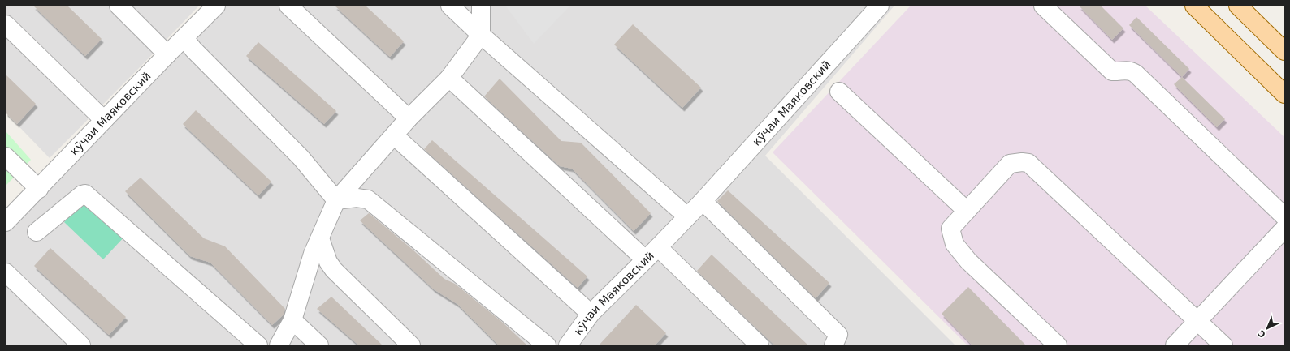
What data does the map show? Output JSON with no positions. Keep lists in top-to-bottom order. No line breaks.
{"streets":{"street":["кӯчаи Маяковский"]},"north":"bottom left"}
